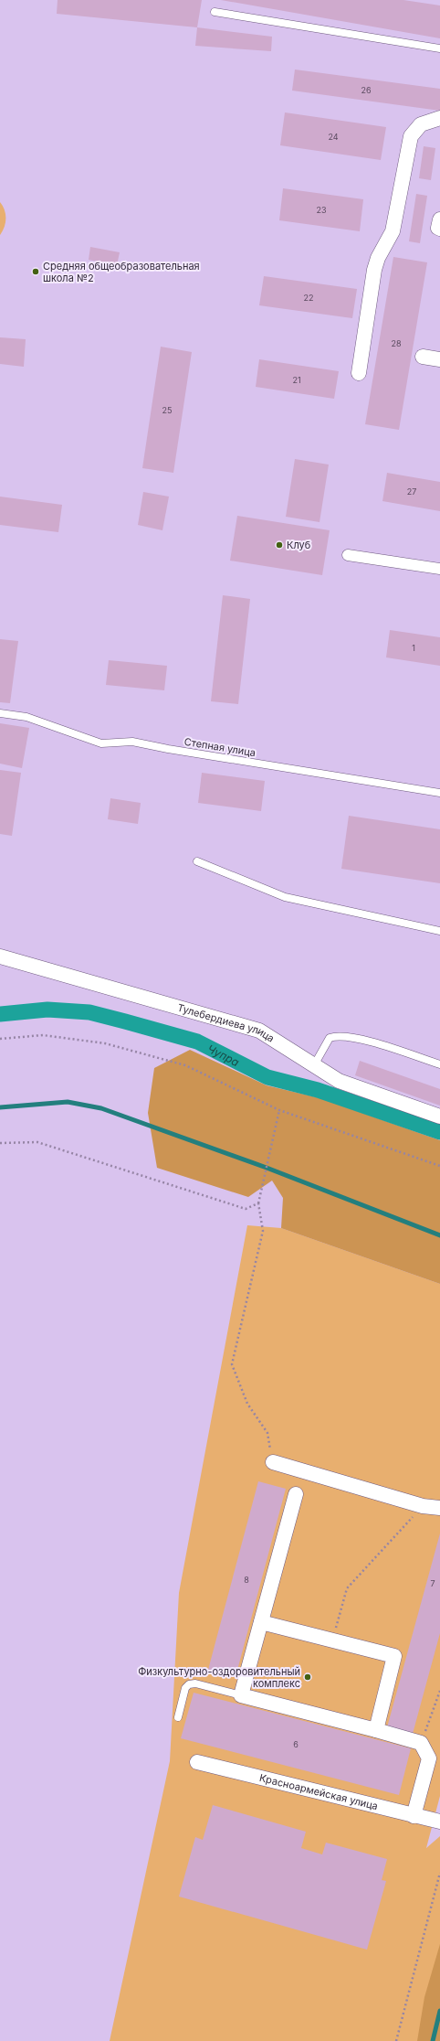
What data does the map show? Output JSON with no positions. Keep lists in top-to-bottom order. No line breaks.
{"streets":{"street":["Тулебердиева улица","Красноармейская улица"],"lane":["Степная улица"]},"water":["Чупра"],"places":["Средняя общеобразовательная школа №2","Клуб","Физкультурно-оздоровительный комплекс"],"house_numbers":["26","24","23","22","28","21","25","27","1","8","7","6"]}
